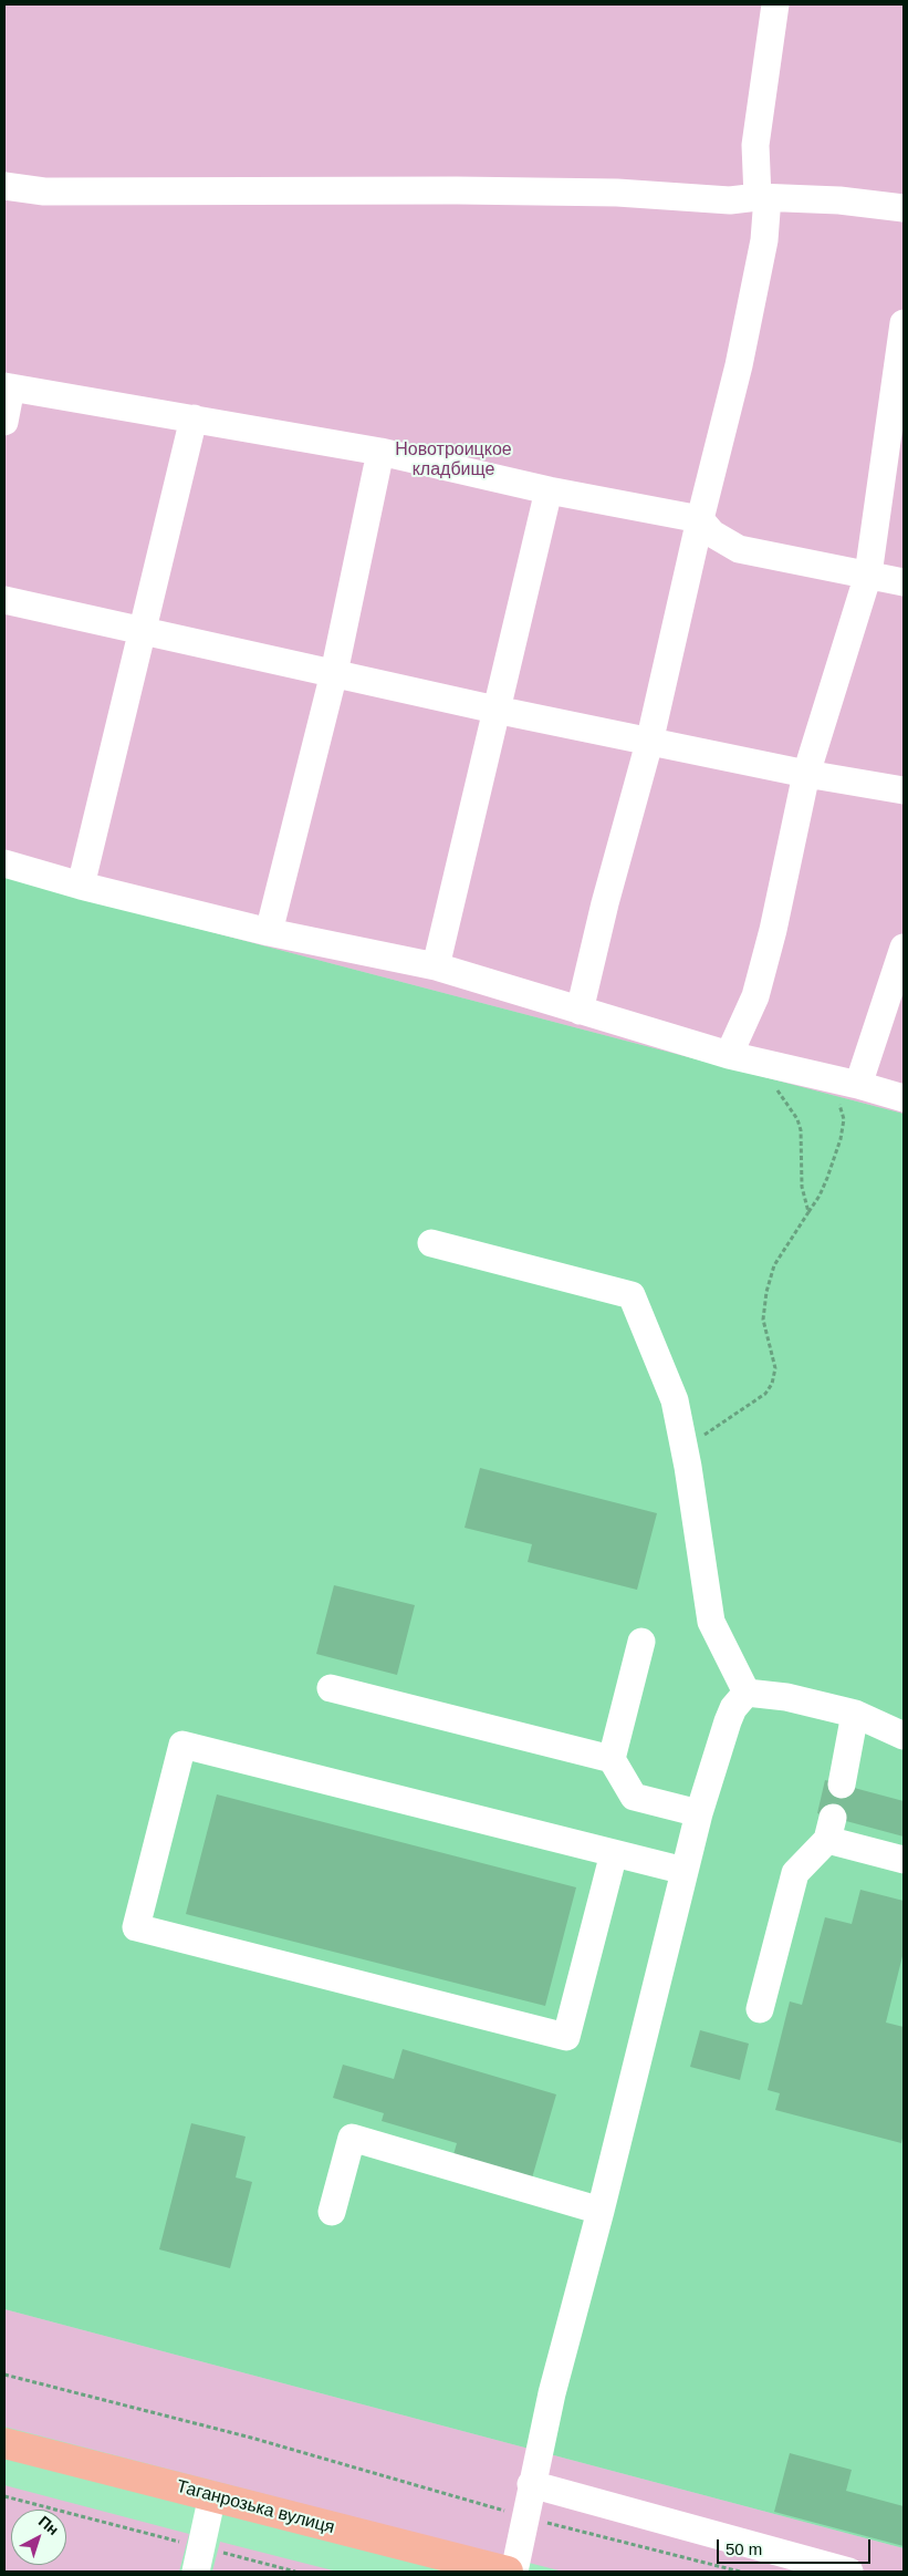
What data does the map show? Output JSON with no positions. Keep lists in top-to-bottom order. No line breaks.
{"streets":{"highway":["Таганрозька вулиця"]},"parks":["Новотроицкое кладбище"],"scale_bar":"50 m","north":"top right"}
